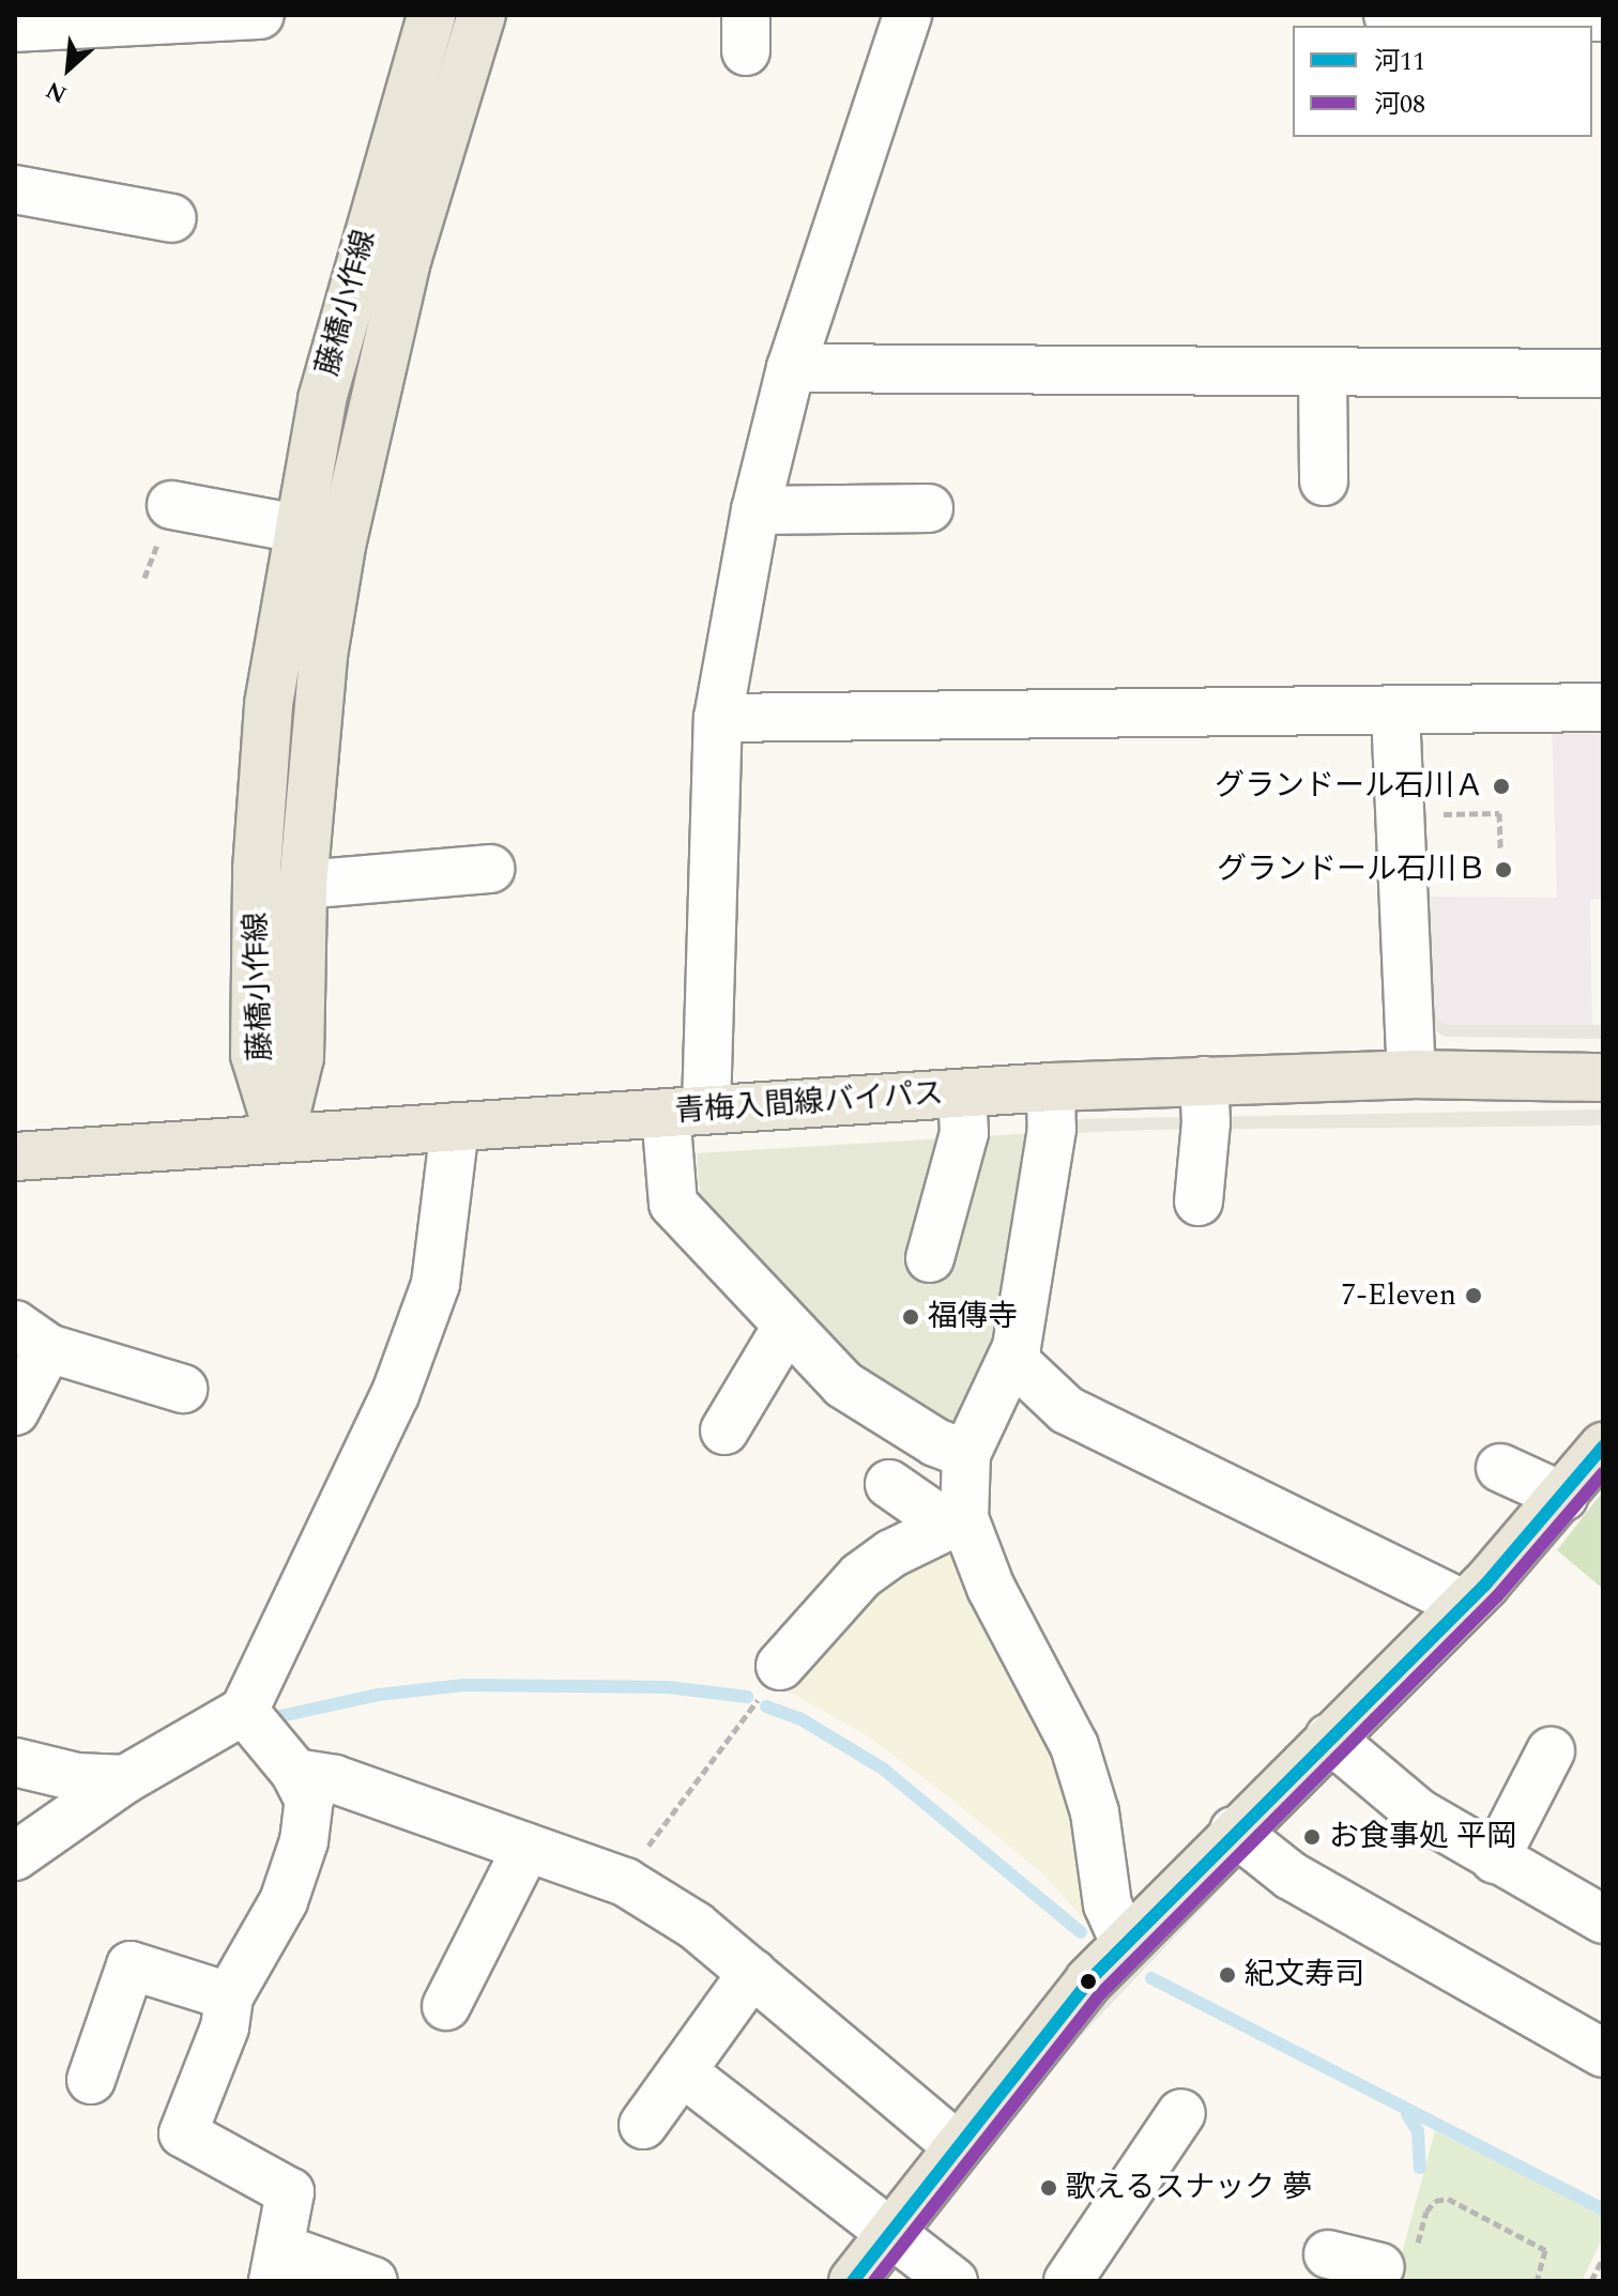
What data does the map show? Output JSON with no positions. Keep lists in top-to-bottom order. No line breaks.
{"streets":{"main road":["藤橋小作線","青梅入間線バイパス"]},"crossings":[["藤橋小作線","青梅入間線バイパス"]],"places":["グランドール石川Ａ","グランドール石川Ｂ","7-Eleven","福傳寺","お食事処 平岡","紀文寿司","歌えるスナック 夢"],"lines":["transit line 河11","transit line 河08"],"legend":["河11","河08"],"north":"bottom left"}
